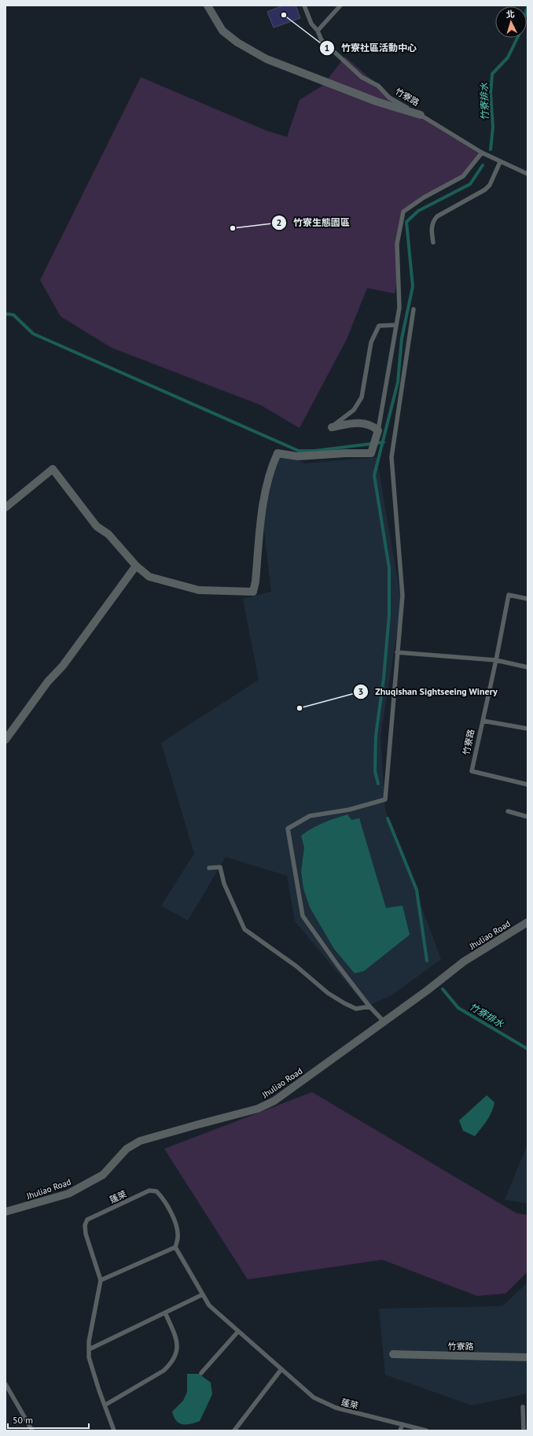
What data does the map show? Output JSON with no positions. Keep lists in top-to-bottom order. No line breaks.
{"streets":{"street":["竹寮路","Jhuliao Road"],"lane":["蓬萊"]},"water":["竹寮排水"],"places":["竹寮社區活動中心","竹寮生態園區","Zhuqishan Sightseeing Winery"],"scale_bar":"50 m","north":"top"}
